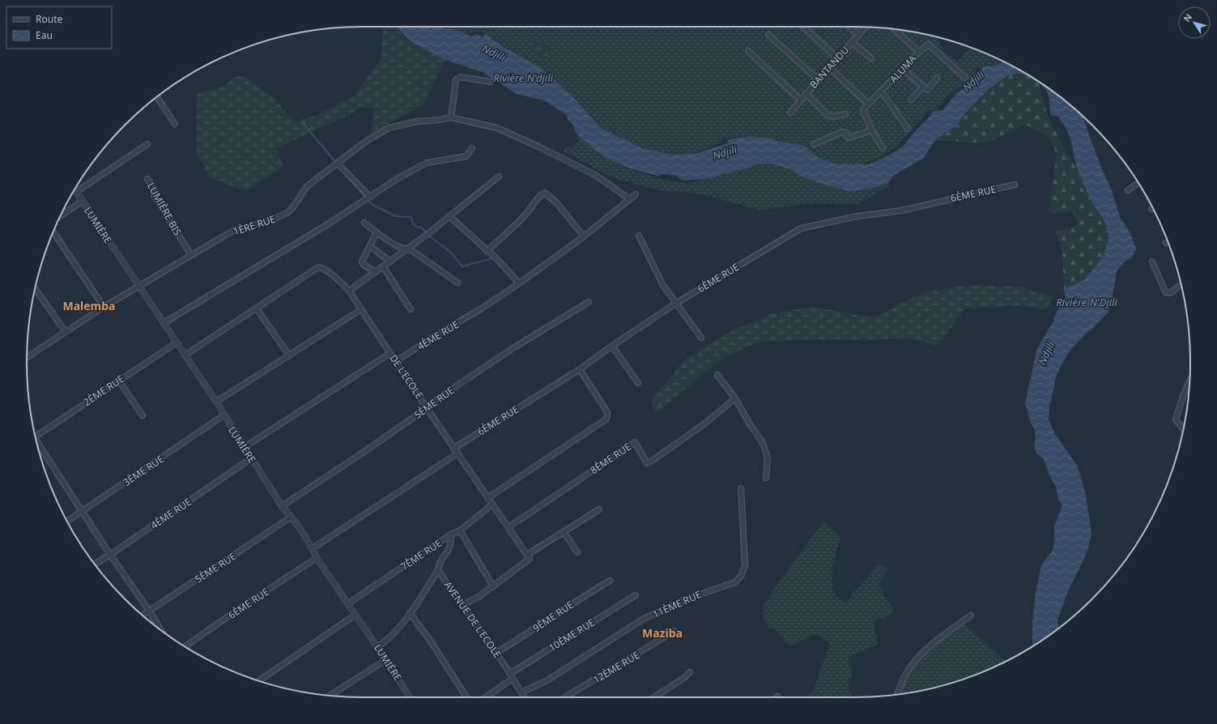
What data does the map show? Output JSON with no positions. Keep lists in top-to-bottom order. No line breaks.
{"streets":{"street":["BANTANDU","ALUMA","6ÈME RUE","LUMIÈRE BIS","LUMIÈRE","1ÈRE RUE","4ÈME RUE","DE L'ECOLE","2ÈME RUE","5ÈME RUE","8ÈME RUE","3ÈME RUE","7ÈME RUE","11ÈME RUE","9ÈME RUE","AVENUE DE L'ECOLE","10ÈME RUE","12ÈME RUE"]},"crossings":[["6ÈME RUE","LUMIÈRE"],["6ÈME RUE","DE L'ECOLE"],["LUMIÈRE BIS","1ÈRE RUE"],["LUMIÈRE","1ÈRE RUE"],["LUMIÈRE","4ÈME RUE"],["LUMIÈRE","2ÈME RUE"],["LUMIÈRE","5ÈME RUE"],["LUMIÈRE","3ÈME RUE"],["LUMIÈRE","7ÈME RUE"],["4ÈME RUE","DE L'ECOLE"],["DE L'ECOLE","5ÈME RUE"],["DE L'ECOLE","8ÈME RUE"],["DE L'ECOLE","7ÈME RUE"],["11ÈME RUE","AVENUE DE L'ECOLE"],["9ÈME RUE","AVENUE DE L'ECOLE"],["AVENUE DE L'ECOLE","10ÈME RUE"]],"districts":["Malemba","Maziba"],"water":["Ndjili","Rivière N'djili","Rivière N'Djili"],"legend":["Route","Eau"],"north":"top left"}
